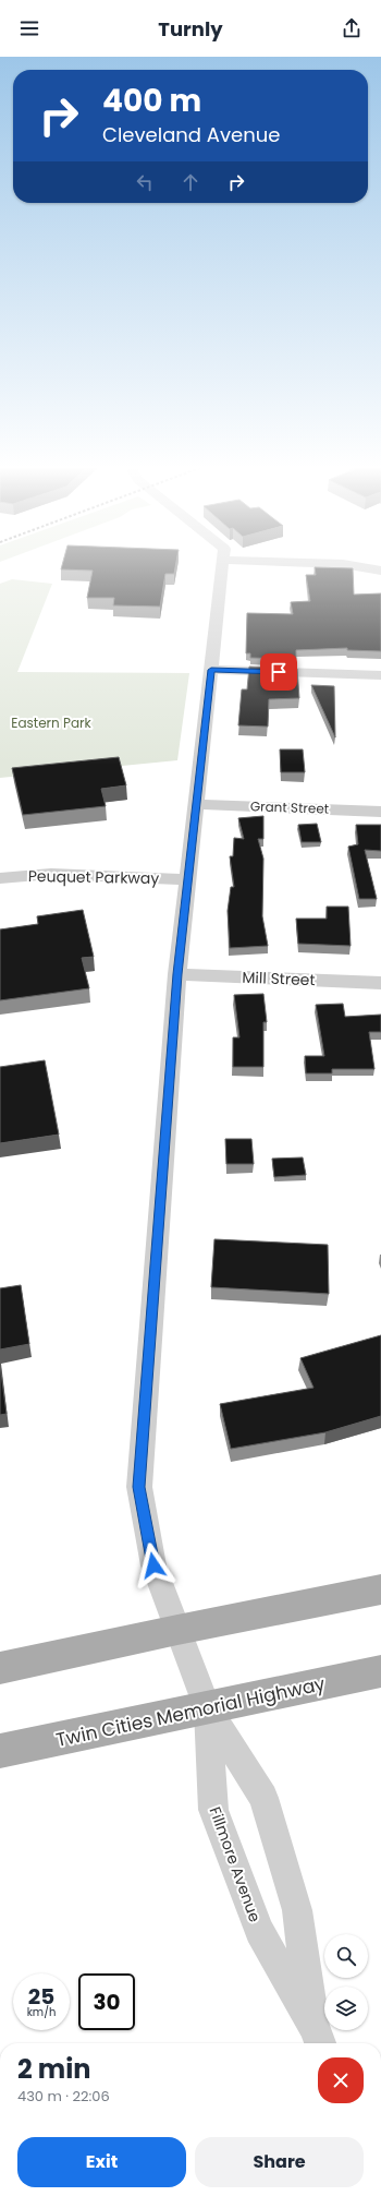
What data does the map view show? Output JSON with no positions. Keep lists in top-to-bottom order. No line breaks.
{"streets":{"main road":["Twin Cities Memorial Highway"],"street":["Grant Street","Peuquet Parkway","Mill Street","Fillmore Avenue"]},"crossings":[["Grant Street","Fillmore Avenue"],["Peuquet Parkway","Fillmore Avenue"],["Mill Street","Fillmore Avenue"],["Twin Cities Memorial Highway","Fillmore Avenue"]],"parks":["Eastern Park"],"page":{"header":"Turnly","turn":["400 m","Cleveland Avenue"],"speed":"25 km/h","limit":"30","heading":["2 min","430 m · 22:06"],"buttons":["Exit","Share"]}}
